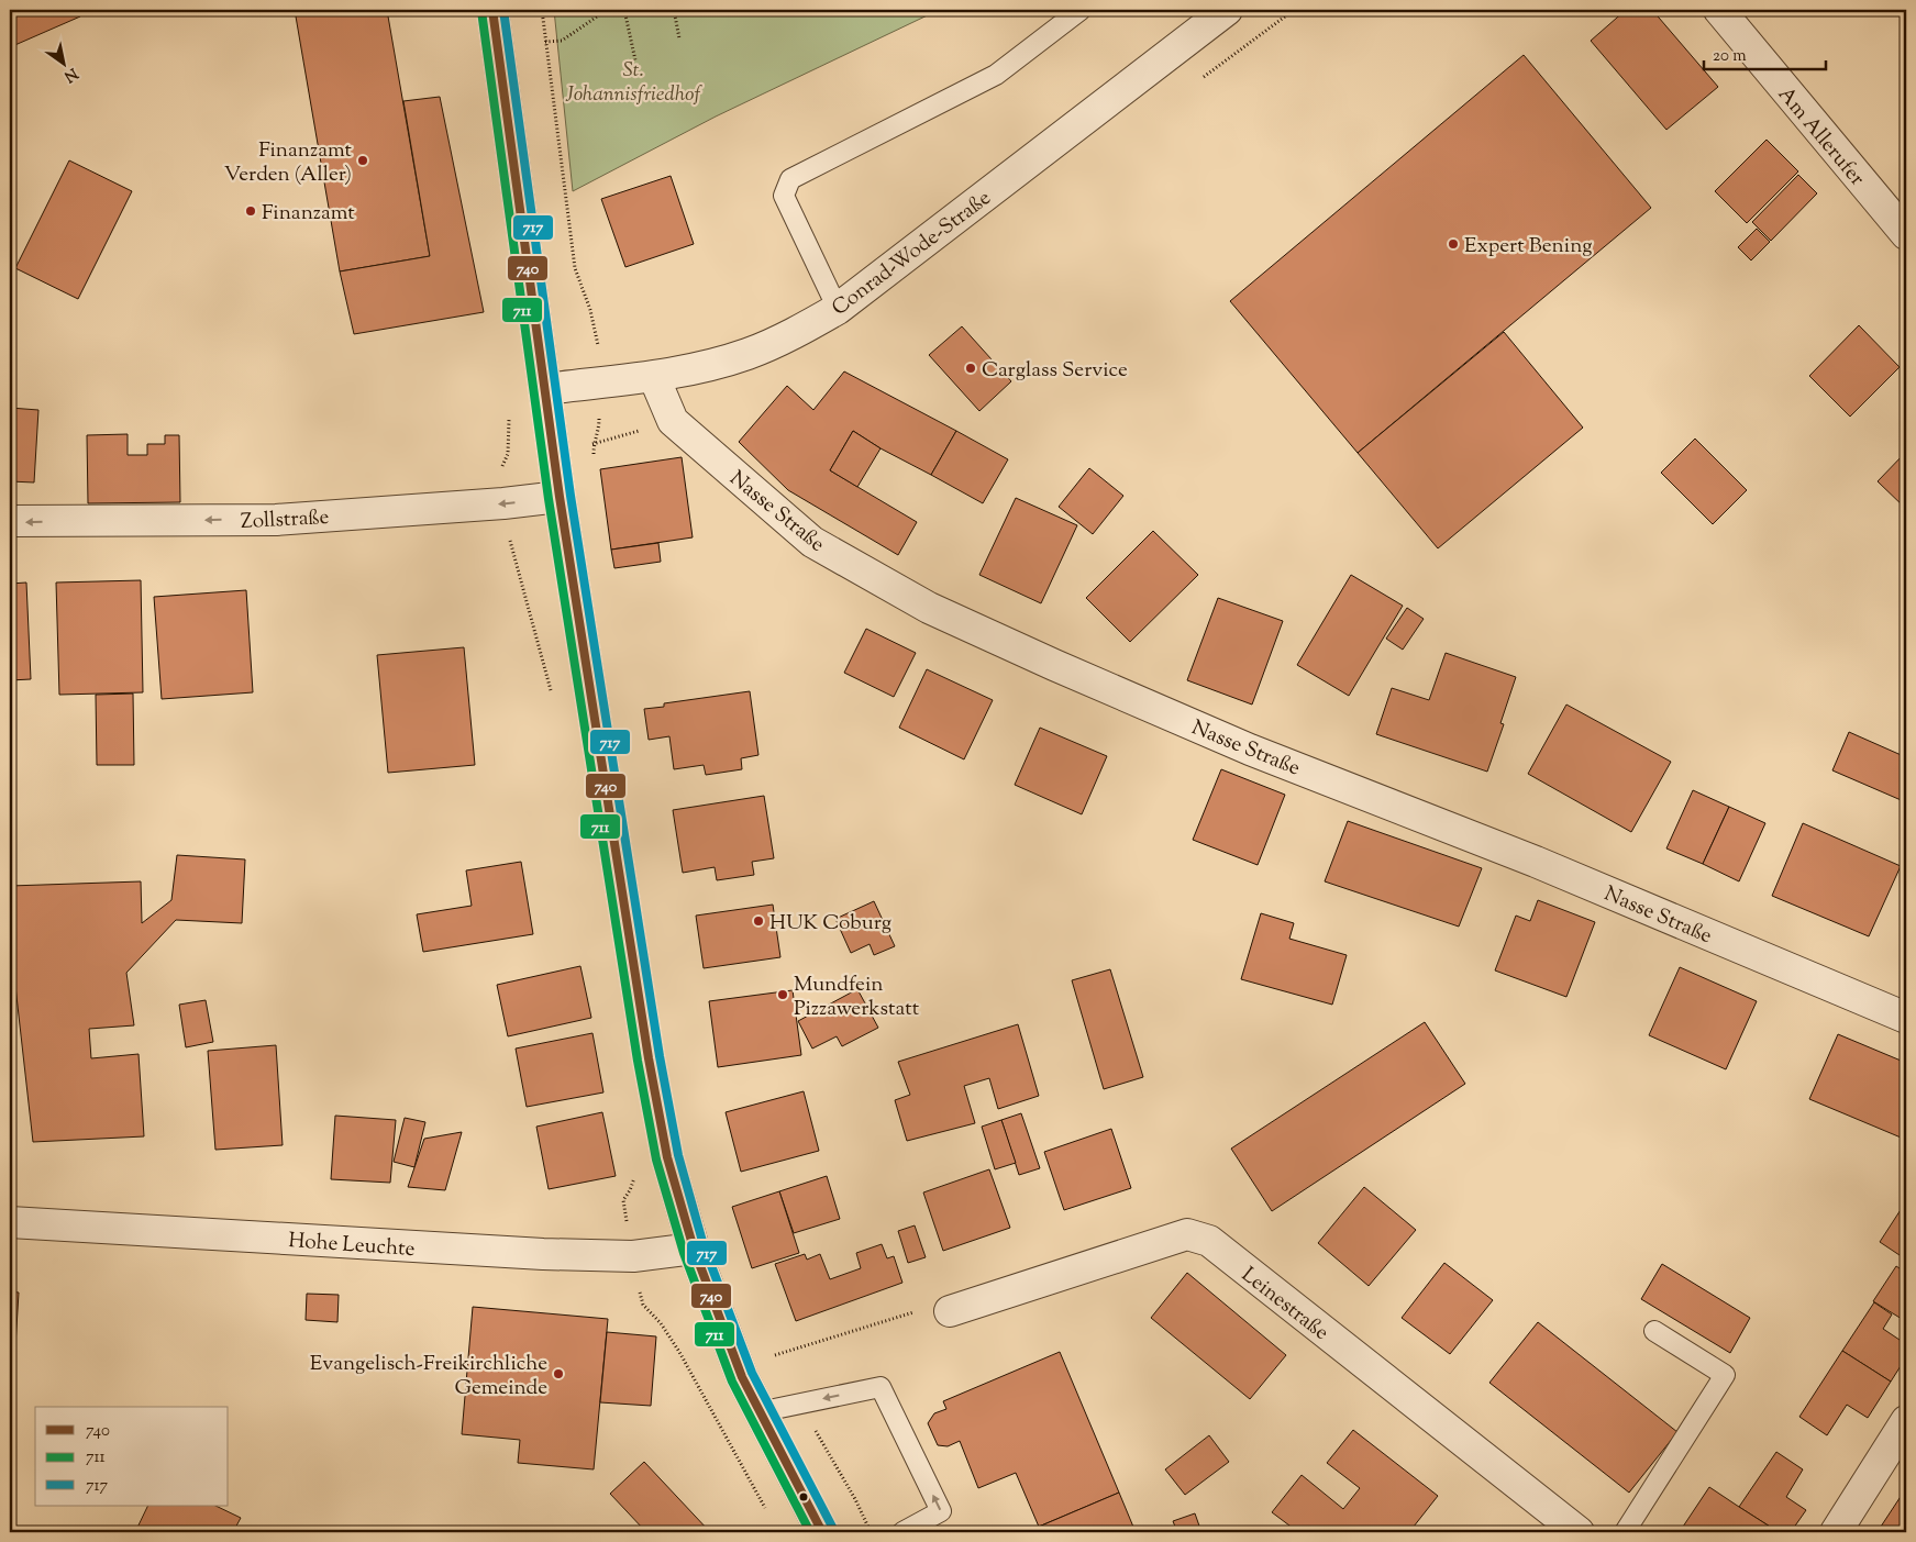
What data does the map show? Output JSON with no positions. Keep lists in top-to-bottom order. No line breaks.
{"streets":{"street":["Am Allerufer","Conrad-Wode-Straße","Nasse Straße","Zollstraße","Hohe Leuchte","Leinestraße"]},"crossings":[["Conrad-Wode-Straße","Nasse Straße"]],"one_way":["Zollstraße"],"parks":["St. Johannisfriedhof"],"places":["Finanzamt Verden (Aller)","Finanzamt","Expert Bening","Carglass Service","HUK Coburg","Mundfein Pizzawerkstatt","Evangelisch-Freikirchliche Gemeinde"],"lines":["transit line 740","transit line 717","transit line 711"],"legend":["740","711","717"],"scale_bar":"20 m","north":"bottom right"}
